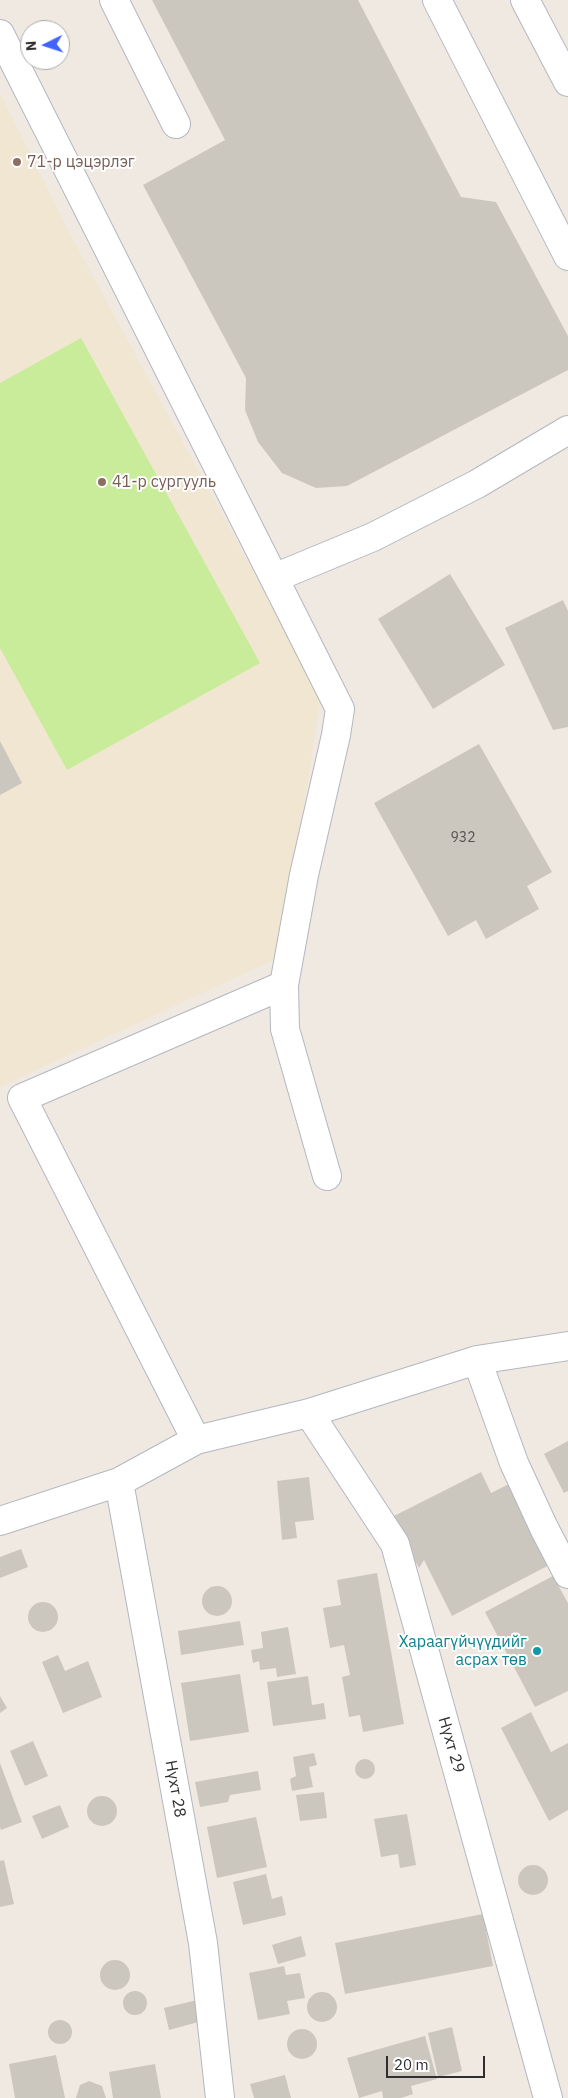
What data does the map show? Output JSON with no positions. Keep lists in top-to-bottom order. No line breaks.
{"streets":{"street":["Нүхт 29","Нүхт 28"]},"places":["71-р цэцэрлэг","41-р сургууль","Хараагүйчүүдийг асрах төв"],"house_numbers":["932"],"scale_bar":"20 m","north":"left"}
